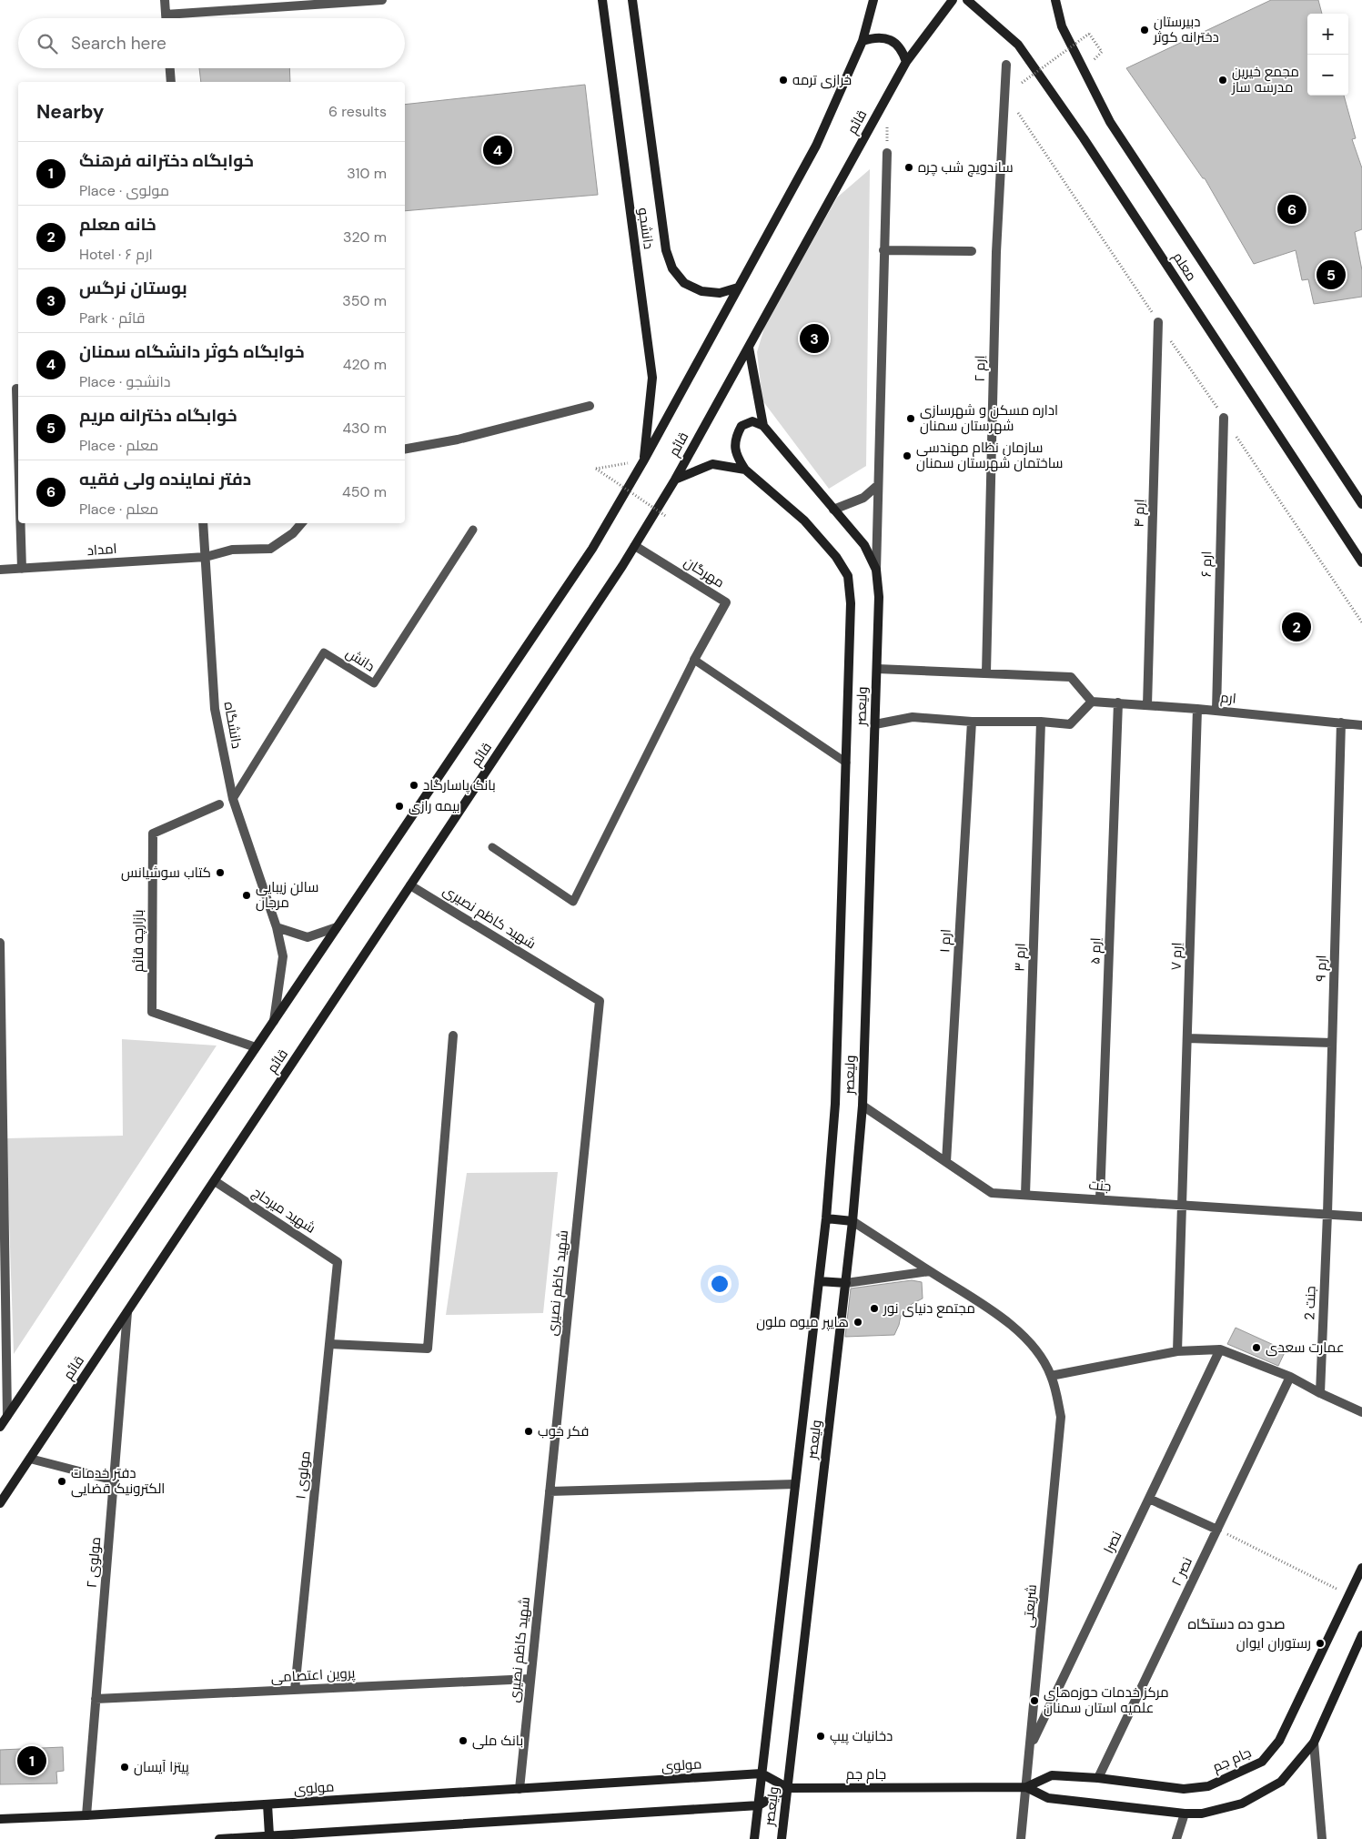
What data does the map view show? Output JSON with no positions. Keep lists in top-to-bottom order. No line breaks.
{"streets":{"main road":["قائم","دانشجو","معلم","ولیعصر","جام جم","مولوی"],"street":["اِرم ۲","اِرم ۴","امداد","ارم ۶","مهرگان","ارم","دانشگاه","شهید کاظم نصیری","بازارچه قائم","ارم ۱","اِرم ۵","اِرم ۷","ارم ۳","ارم ۹","جنت","شهید میرحاج","جنت 2","مولوی ۱","نصرا","مولوی ۲","نصر ۲","شریعتی","پروین اعتصامی"],"lane":["دانش"]},"crossings":[["قائم","دانشجو"],["قائم","مهرگان"],["قائم","ولیعصر"],["قائم","دانشگاه"],["قائم","شهید کاظم نصیری"],["قائم","بازارچه قائم"],["قائم","شهید میرحاج"],["قائم","مولوی ۲"],["اِرم ۴","ارم"],["امداد","دانشگاه"],["ارم ۶","ارم"],["دانش","دانشگاه"],["ارم","اِرم ۵"],["ارم","اِرم ۷"],["ارم","ارم ۹"],["ولیعصر","جنت"],["ولیعصر","شریعتی"],["ولیعصر","جام جم"],["ولیعصر","مولوی"],["شهید کاظم نصیری","پروین اعتصامی"],["شهید کاظم نصیری","مولوی"],["ارم ۱","جنت"],["اِرم ۵","جنت"],["اِرم ۷","جنت"],["ارم ۳","جنت"],["ارم ۹","جنت"],["ارم ۹","جنت 2"],["جنت","جنت 2"],["شهید میرحاج","مولوی ۱"],["مولوی ۱","پروین اعتصامی"],["نصرا","شریعتی"],["مولوی ۲","پروین اعتصامی"],["مولوی ۲","مولوی"],["نصر ۲","جام جم"],["شریعتی","جام جم"]],"districts":["صدو ده دستگاه"],"places":["دبیرستان دخترانه کوثر","خرازی ترمه","مجمع خیرین مدرسه ساز","ساندویچ شب چره","اداره مسکن و شهرسازی شهرستان سمنان","سازمان نظام مهندسی ساختمان شهرستان سمنان","بانک پاسارگاد","بیمه رازی","کتاب سوشیانس","سالن زیبایی مرجان","مجتمع دنیای نور","هایپر میوه ملون","عمارت سعدی","فکر خوب","دفتر خدمات الکترونیک قضایی","رستوران ایوان","مرکز خدمات حوزه‌های علمیه استان سمنان","دخانیات پیپ","بانک ملی","پیتزا آیسان"],"page":{"map_buttons":["+","−"],"search":"Search here","heading":["Nearby","6 results"],"pins":["4","6","5","3","2","1"],"list":[{"mark":"1","name":"خوابگاه دخترانه فرهنگ","note":"Place · مولوی","value":"310 m"},{"mark":"2","name":"خانه معلم","note":"Hotel · ارم ۶","value":"320 m"},{"mark":"3","name":"بوستان نرگس","note":"Park · قائم","value":"350 m"},{"mark":"4","name":"خوابگاه کوثر دانشگاه سمنان","note":"Place · دانشجو","value":"420 m"},{"mark":"5","name":"خوابگاه دخترانه مریم","note":"Place · معلم","value":"430 m"},{"mark":"6","name":"دفتر نماینده ولی فقیه","note":"Place · معلم","value":"450 m"}]}}
